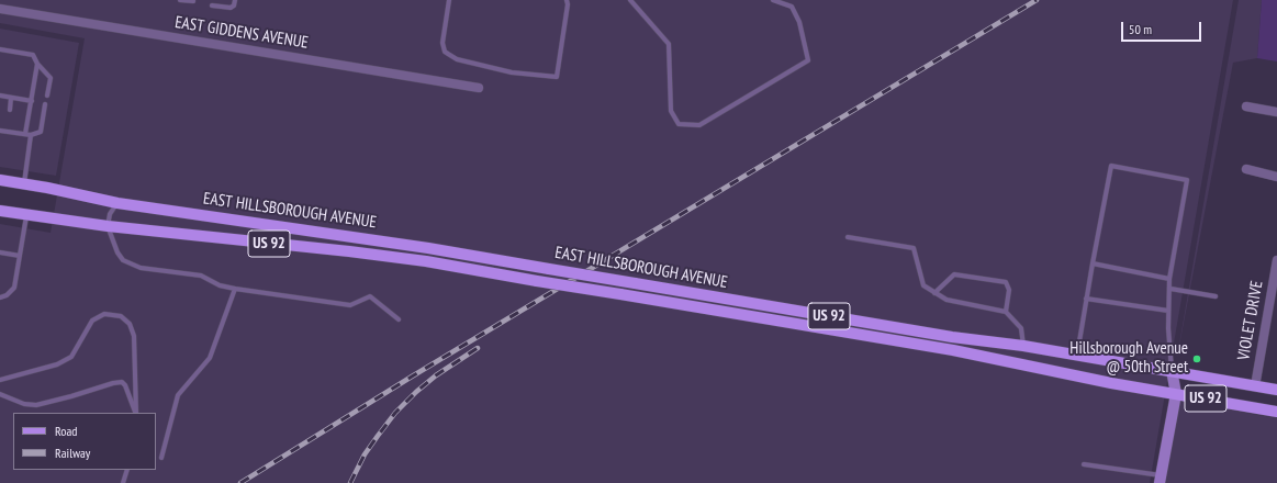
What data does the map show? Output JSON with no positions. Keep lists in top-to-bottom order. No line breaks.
{"streets":{"main road":["EAST HILLSBOROUGH AVENUE","US 92"],"street":["EAST GIDDENS AVENUE","VIOLET DRIVE"]},"crossings":[["EAST HILLSBOROUGH AVENUE","VIOLET DRIVE"]],"places":["Hillsborough Avenue @ 50th Street"],"legend":["Road","Railway"],"scale_bar":"50 m"}
